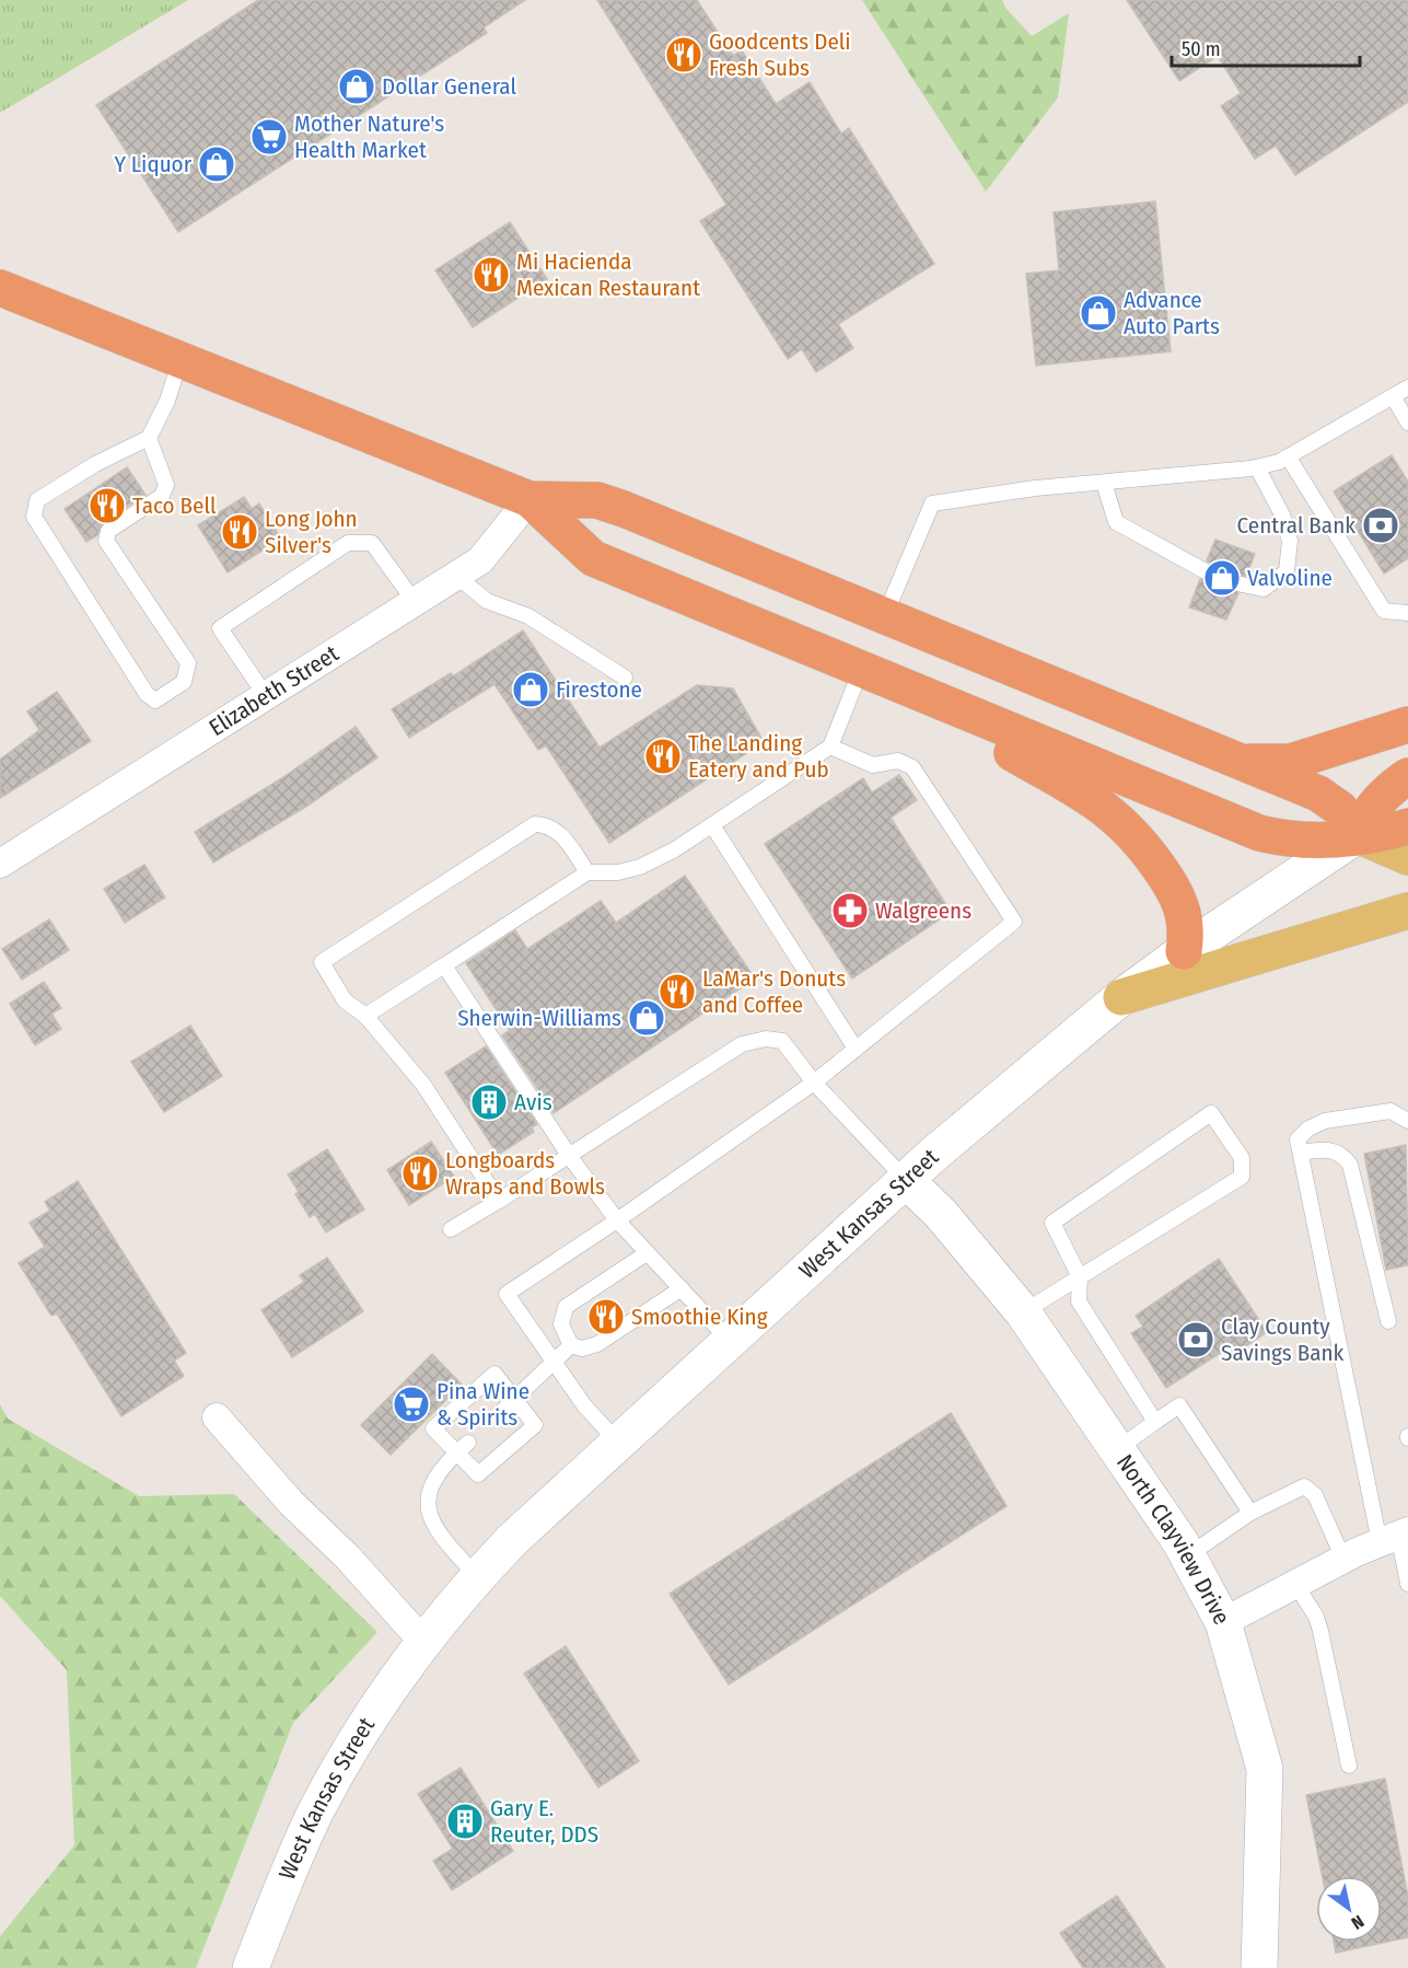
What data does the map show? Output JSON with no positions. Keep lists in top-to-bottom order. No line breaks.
{"streets":{"highway":["West Kansas Street"],"main road":["North Clayview Drive"],"street":["Elizabeth Street"]},"crossings":[["West Kansas Street","North Clayview Drive"]],"places":{"restaurant":["Goodcents Deli Fresh Subs","Mi Hacienda Mexican Restaurant","Taco Bell","Long John Silver's","The Landing Eatery and Pub","LaMar's Donuts and Coffee","Longboards Wraps and Bowls","Smoothie King"],"shop":["Dollar General","Y Liquor","Advance Auto Parts","Valvoline","Firestone","Sherwin-Williams"],"supermarket":["Mother Nature's Health Market","Pina Wine & Spirits"],"bank":["Central Bank","Clay County Savings Bank"],"pharmacy":["Walgreens"],"building":["Avis","Gary E. Reuter, DDS"]},"scale_bar":"50 m","north":"bottom right"}
